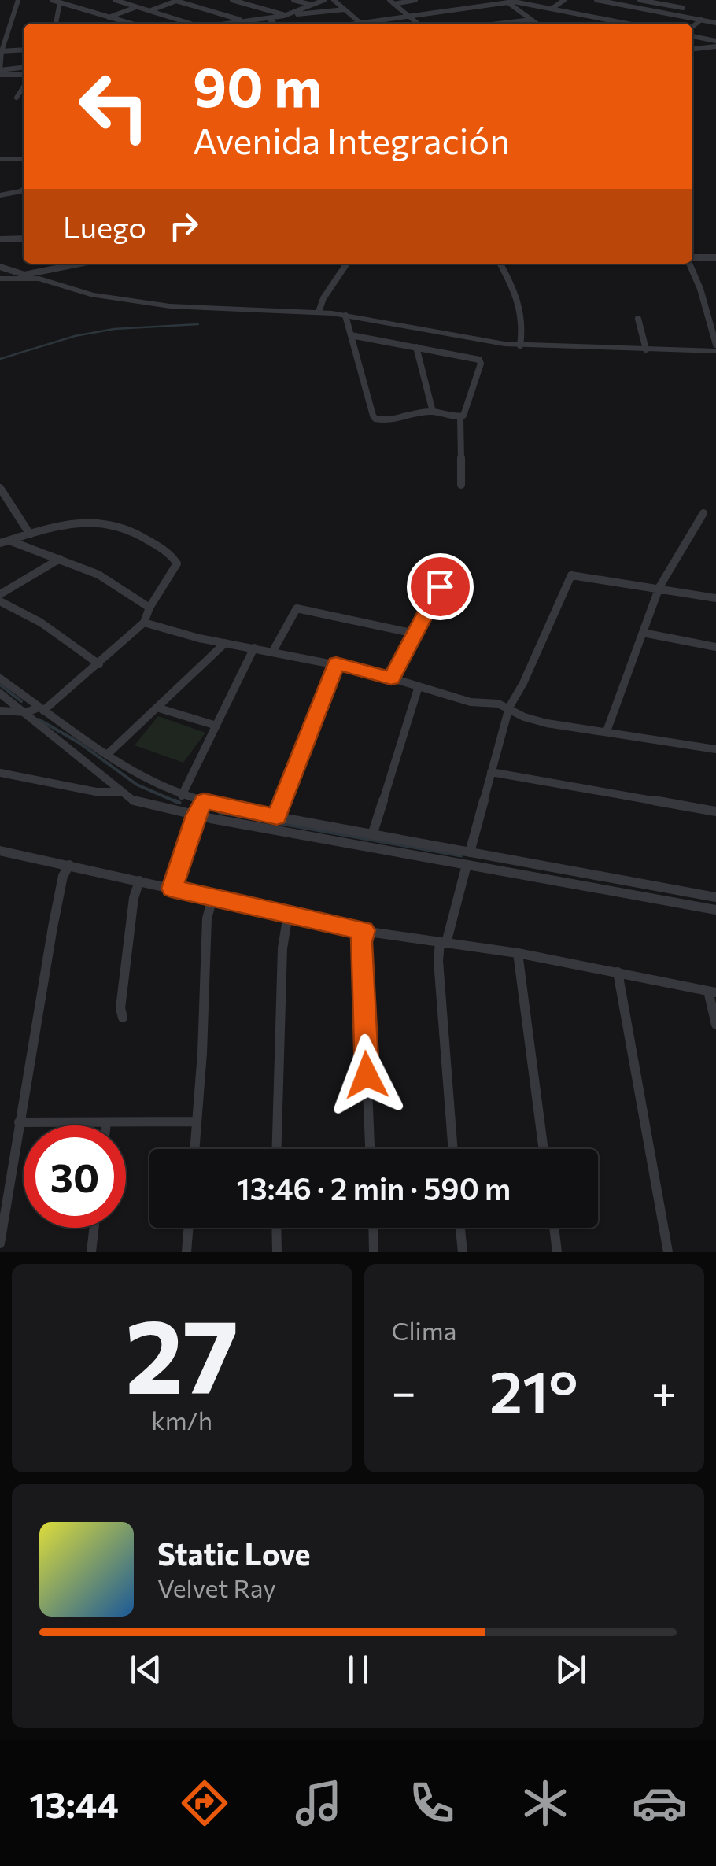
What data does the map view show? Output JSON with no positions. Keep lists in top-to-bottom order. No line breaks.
{"page":{"turn":["90 m","Avenida Integración"],"then":"Luego","limit":"30","trip":"13:46 · 2 min · 590 m","tile":[["27","km/h"],"Clima"],"heat":["−","21°","+"],"song":["Static Love","Velvet Ray"],"tabs":"13:44"}}
